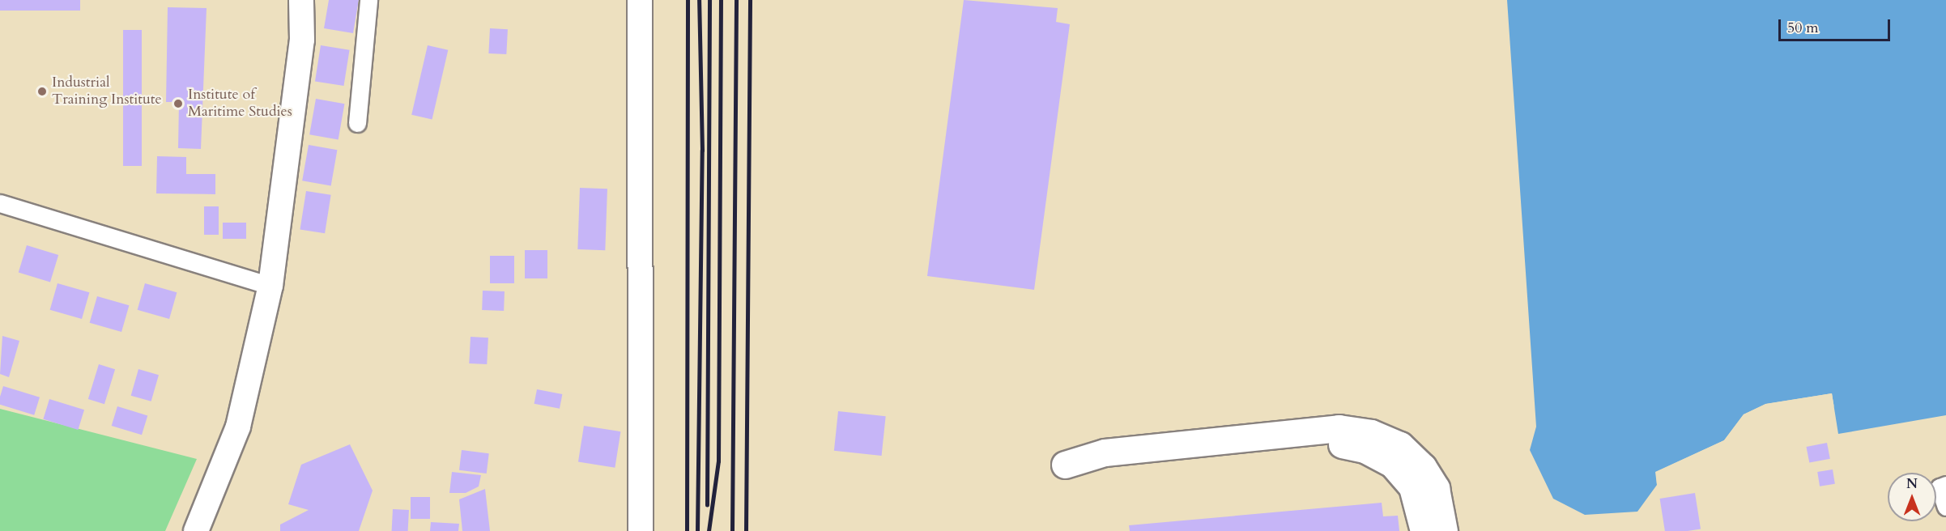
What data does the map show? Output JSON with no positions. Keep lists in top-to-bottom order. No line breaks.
{"places":["Industrial Training Institute","Institute of Maritime Studies"],"scale_bar":"50 m","north":"top"}
